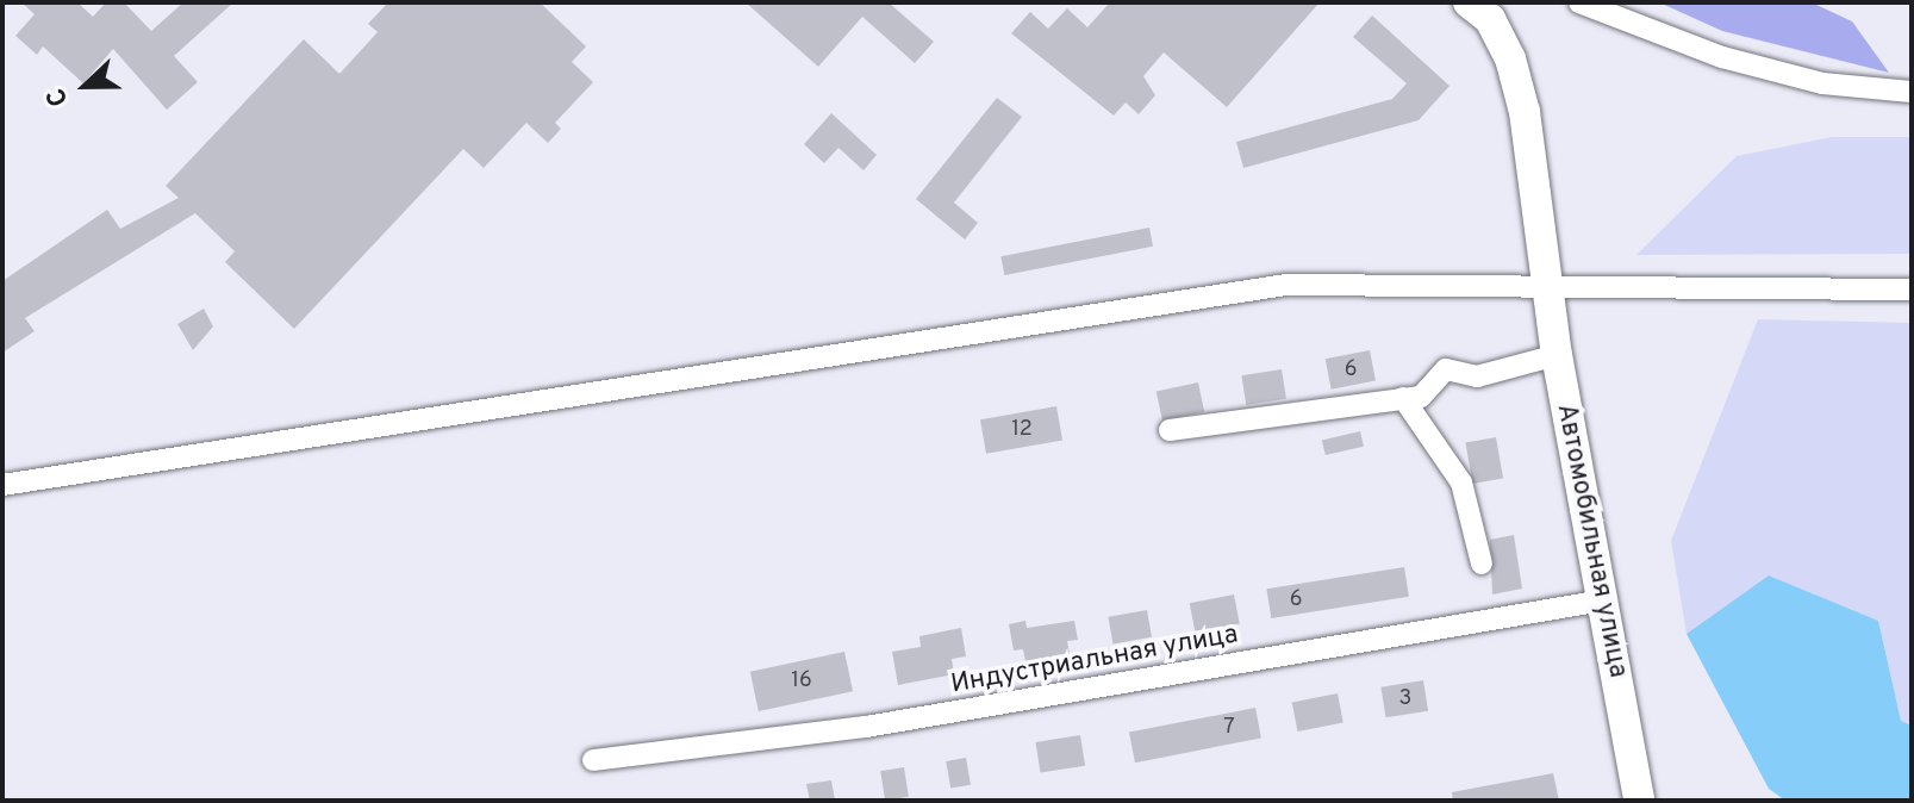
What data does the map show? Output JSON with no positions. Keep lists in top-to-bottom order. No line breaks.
{"streets":{"street":["Автомобильная улица","Индустриальная улица"]},"crossings":[["Автомобильная улица","Индустриальная улица"]],"house_numbers":["6","12","6","16","3","7"],"north":"left"}
